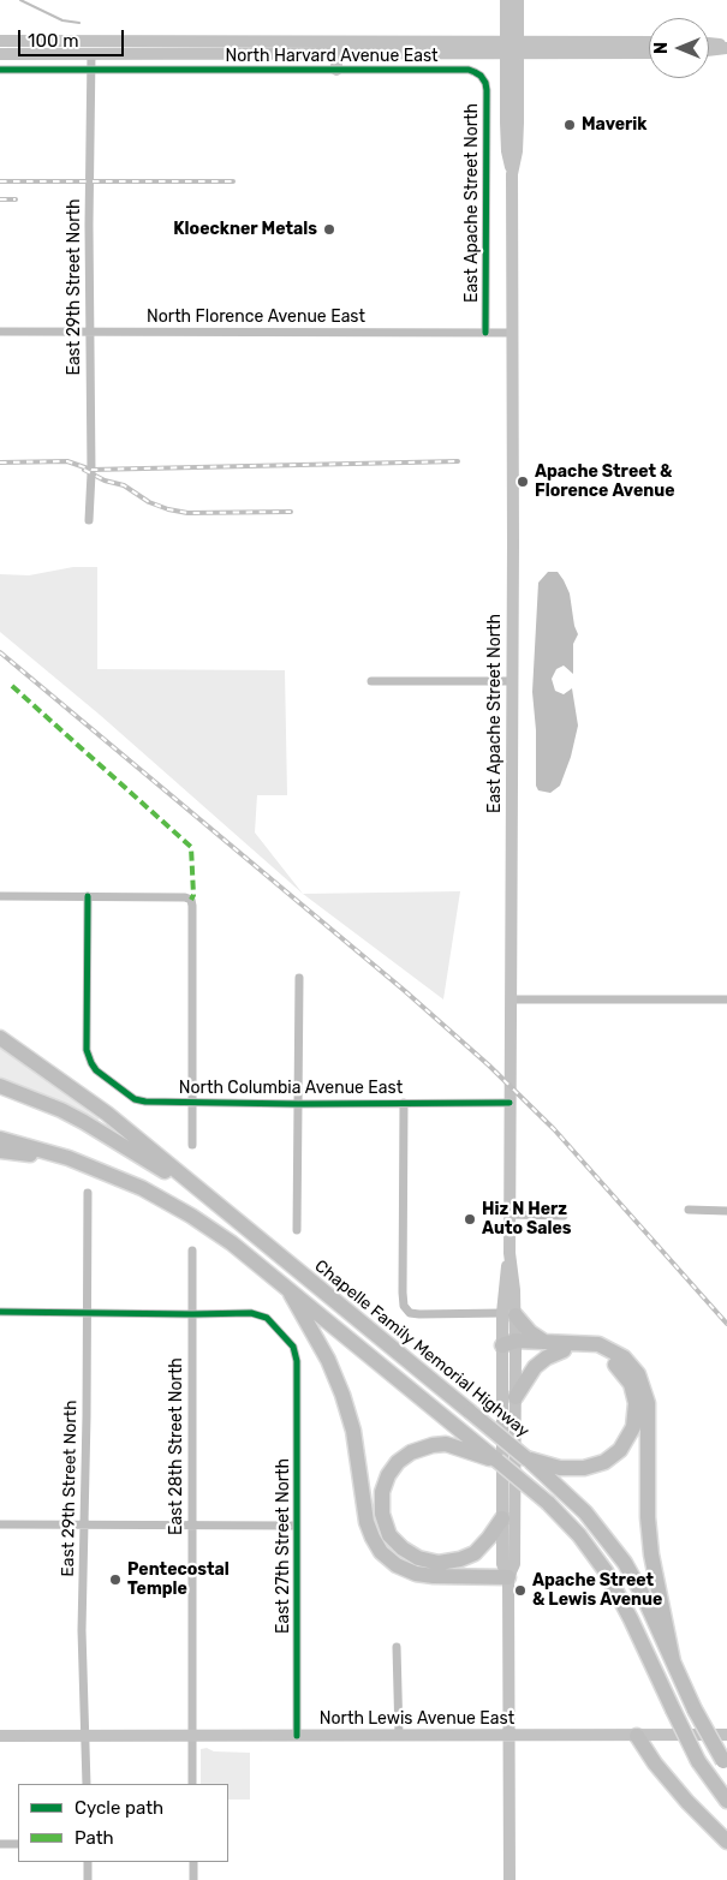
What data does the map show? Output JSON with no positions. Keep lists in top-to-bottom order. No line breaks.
{"streets":{"highway":["Chapelle Family Memorial Highway"],"main road":["North Harvard Avenue East","East Apache Street North","North Lewis Avenue East"],"street":["East 29th Street North","North Florence Avenue East","North Columbia Avenue East","East 28th Street North","East 27th Street North"]},"crossings":[["North Harvard Avenue East","East Apache Street North"],["North Harvard Avenue East","East 29th Street North"],["East Apache Street North","North Florence Avenue East"],["East Apache Street North","North Columbia Avenue East"],["East Apache Street North","North Lewis Avenue East"],["East 29th Street North","North Florence Avenue East"],["East 29th Street North","North Lewis Avenue East"],["East 28th Street North","East 27th Street North"],["East 28th Street North","North Lewis Avenue East"],["East 27th Street North","North Lewis Avenue East"]],"places":["Maverik","Kloeckner Metals","Apache Street & Florence Avenue","Hiz N Herz Auto Sales","Pentecostal Temple","Apache Street & Lewis Avenue"],"legend":["Cycle path","Path"],"scale_bar":"100 m","north":"left"}
